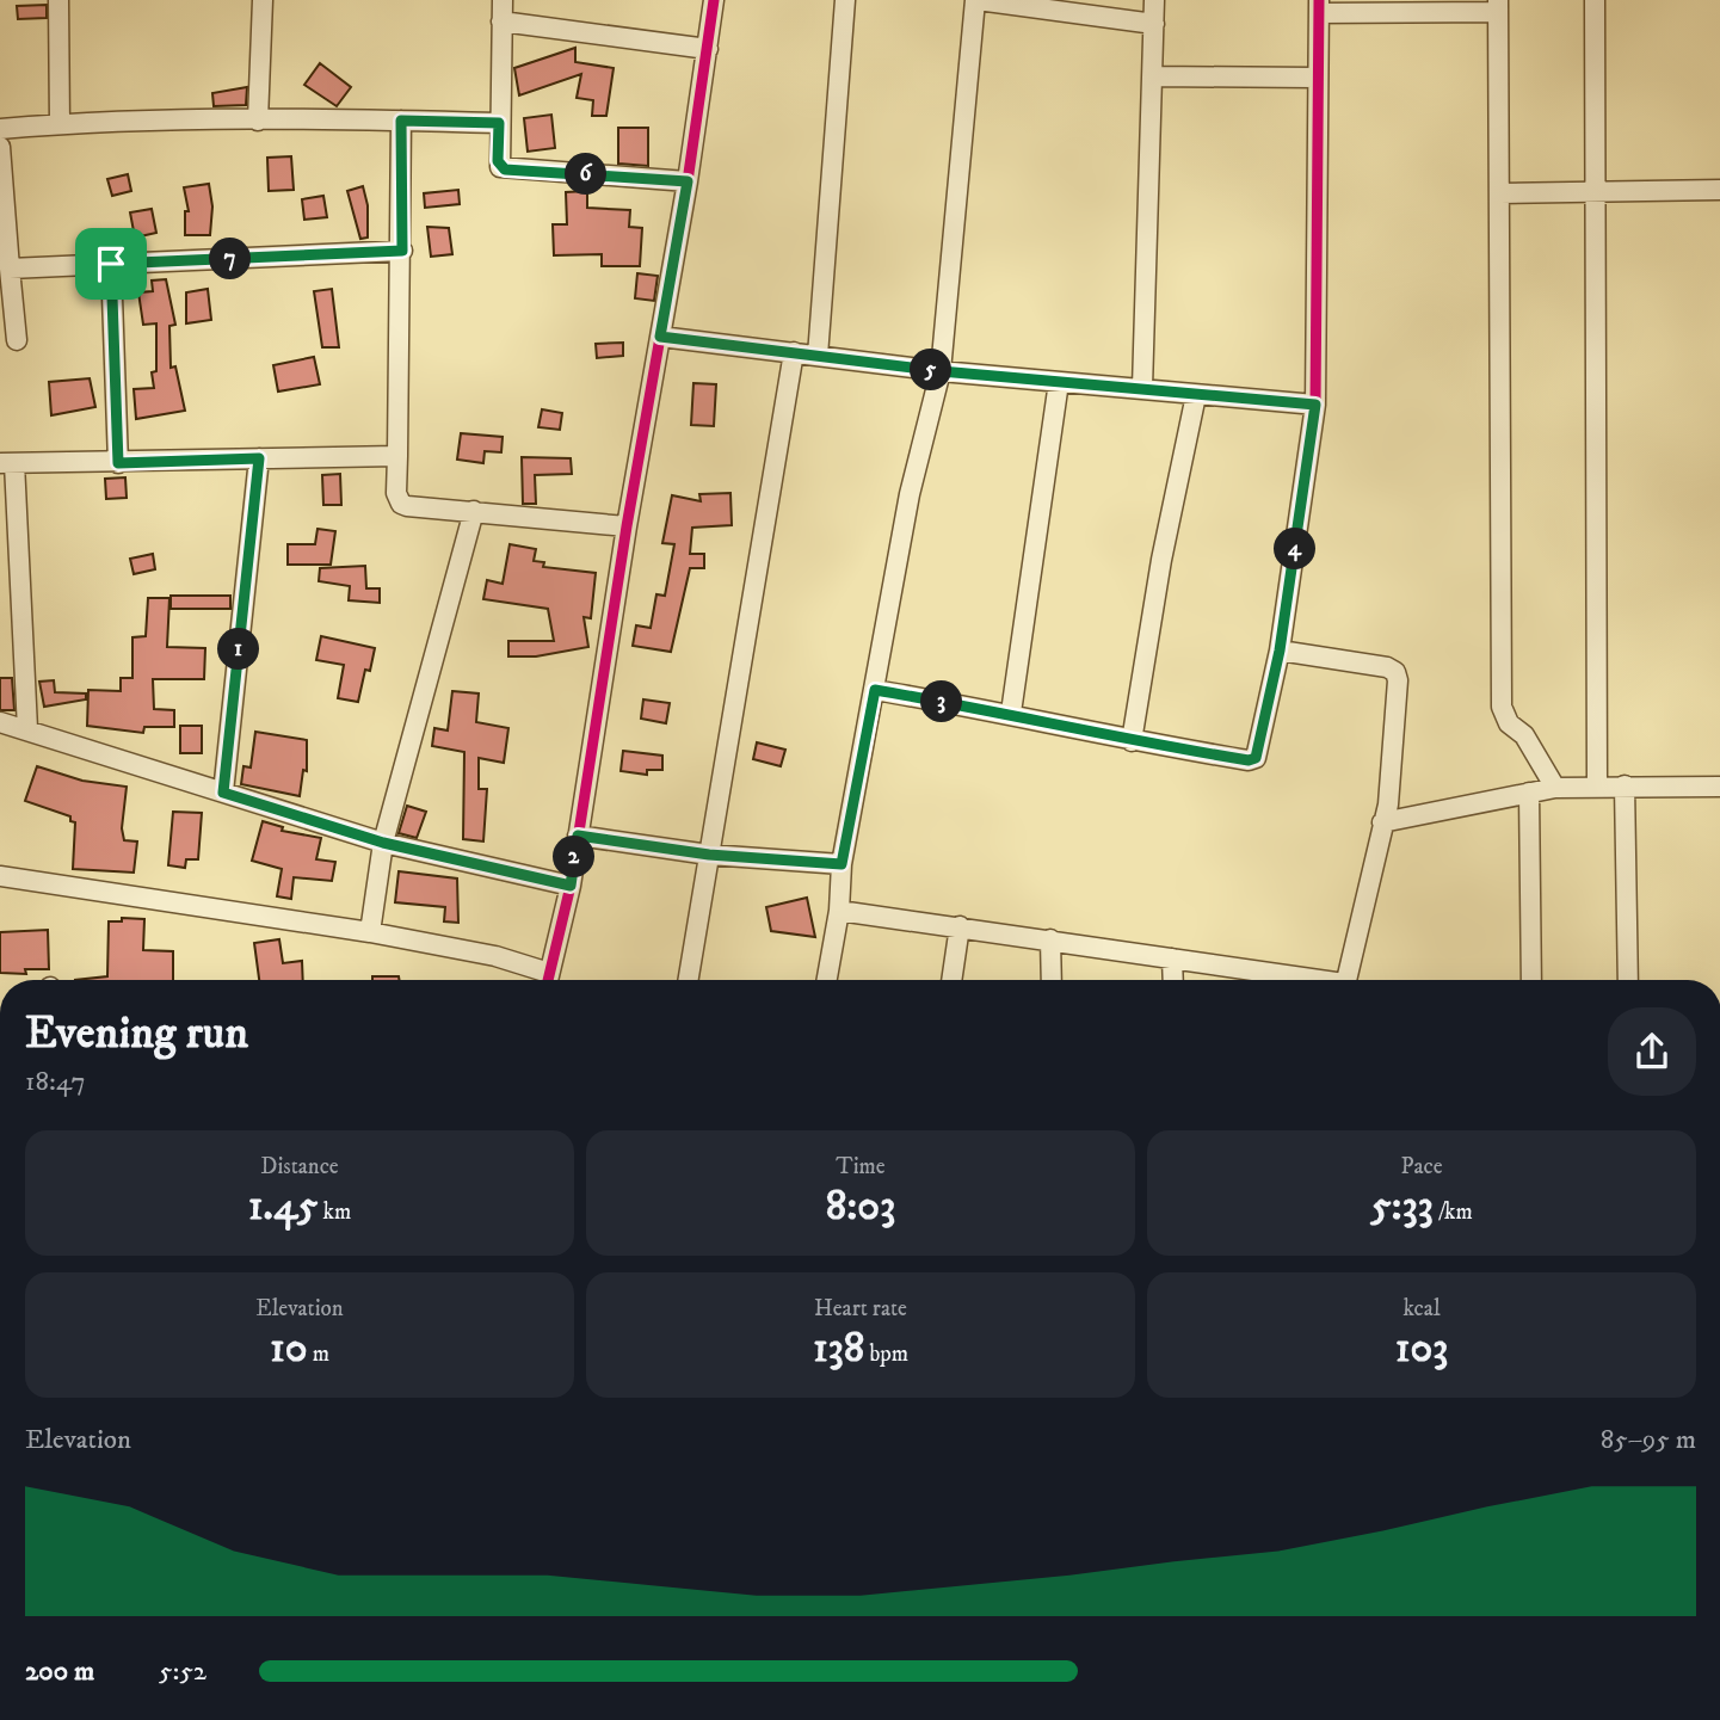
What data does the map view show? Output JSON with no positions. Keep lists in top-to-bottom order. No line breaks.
{"page":{"pins":["6","7","5","4","1","3","2"],"heading":["Evening run","18:47"],"stats":[["Distance","1.45 km"],["Time","8:03"],["Pace","5:33 /km"],["Elevation","10 m"],["Heart rate","138 bpm"],["kcal","103"]],"chart":["Elevation","85–95 m"],"list":[{"name":"200 m","note":"5:52"}]}}
